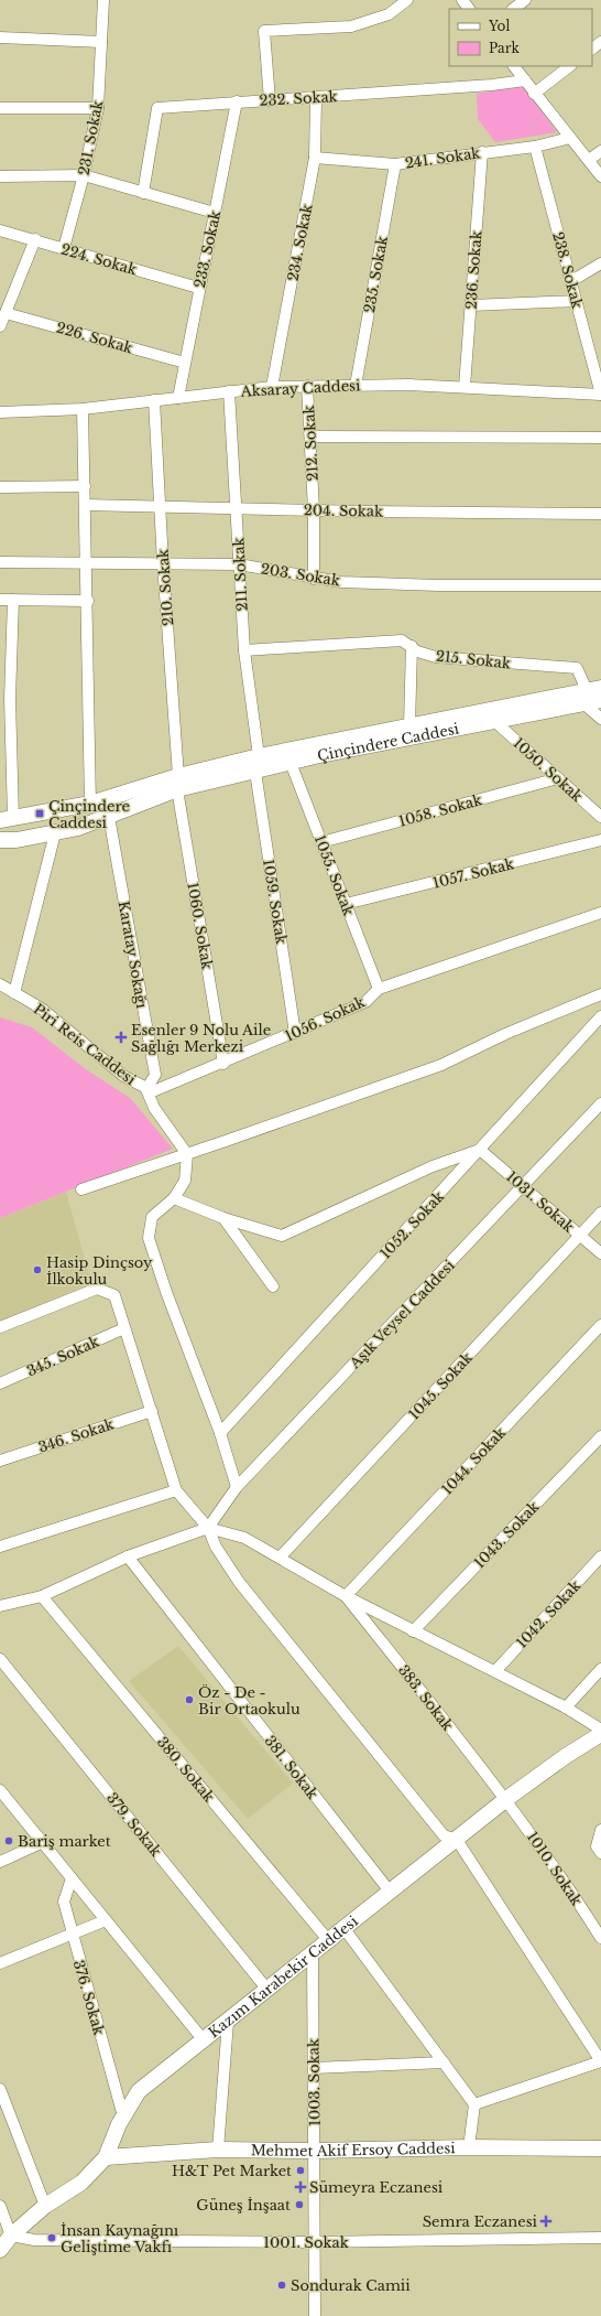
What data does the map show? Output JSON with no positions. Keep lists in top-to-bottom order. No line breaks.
{"streets":{"main road":["Çinçindere Caddesi","Kazım Karabekir Caddesi","Mehmet Akif Ersoy Caddesi"],"street":["232. Sokak","231. Sokak","241. Sokak","234. Sokak","233. Sokak","224. Sokak","236. Sokak","238. Sokak","235. Sokak","226. Sokak","Aksaray Caddesi","212. Sokak","204. Sokak","211. Sokak","203. Sokak","210. Sokak","215. Sokak","1050. Sokak","1058. Sokak","1057. Sokak","1055. Sokak","1059. Sokak","1060. Sokak","Karatay Sokağı","1056. Sokak","Piri Reis Caddesi","1031. Sokak","1052. Sokak","Aşık Veysel Caddesi","345. Sokak","1045. Sokak","346. Sokak","1044. Sokak","1043. Sokak","1042. Sokak","383. Sokak","381. Sokak","380. Sokak","379. Sokak","1010. Sokak","376. Sokak","1003. Sokak","1001. Sokak"]},"crossings":[["232. Sokak","234. Sokak"],["232. Sokak","233. Sokak"],["231. Sokak","224. Sokak"],["241. Sokak","234. Sokak"],["241. Sokak","236. Sokak"],["241. Sokak","238. Sokak"],["241. Sokak","235. Sokak"],["234. Sokak","Aksaray Caddesi"],["233. Sokak","224. Sokak"],["233. Sokak","226. Sokak"],["233. Sokak","Aksaray Caddesi"],["236. Sokak","Aksaray Caddesi"],["238. Sokak","Aksaray Caddesi"],["235. Sokak","Aksaray Caddesi"],["Aksaray Caddesi","212. Sokak"],["Aksaray Caddesi","211. Sokak"],["Aksaray Caddesi","210. Sokak"],["212. Sokak","204. Sokak"],["212. Sokak","203. Sokak"],["204. Sokak","211. Sokak"],["204. Sokak","210. Sokak"],["211. Sokak","203. Sokak"],["211. Sokak","215. Sokak"],["211. Sokak","Çinçindere Caddesi"],["203. Sokak","210. Sokak"],["210. Sokak","Çinçindere Caddesi"],["210. Sokak","1060. Sokak"],["215. Sokak","Çinçindere Caddesi"],["Çinçindere Caddesi","1050. Sokak"],["Çinçindere Caddesi","1055. Sokak"],["Çinçindere Caddesi","1059. Sokak"],["Çinçindere Caddesi","1060. Sokak"],["Çinçindere Caddesi","Karatay Sokağı"],["1050. Sokak","1058. Sokak"],["1058. Sokak","1055. Sokak"],["1057. Sokak","1055. Sokak"],["1055. Sokak","1056. Sokak"],["1059. Sokak","1056. Sokak"],["1060. Sokak","1056. Sokak"],["Karatay Sokağı","1056. Sokak"],["Karatay Sokağı","Piri Reis Caddesi"],["1056. Sokak","Piri Reis Caddesi"],["1031. Sokak","1052. Sokak"],["1031. Sokak","Aşık Veysel Caddesi"],["1031. Sokak","1045. Sokak"],["1044. Sokak","383. Sokak"],["383. Sokak","1010. Sokak"],["383. Sokak","Kazım Karabekir Caddesi"],["381. Sokak","Kazım Karabekir Caddesi"],["380. Sokak","Kazım Karabekir Caddesi"],["379. Sokak","Kazım Karabekir Caddesi"],["1010. Sokak","Kazım Karabekir Caddesi"],["Kazım Karabekir Caddesi","376. Sokak"],["Kazım Karabekir Caddesi","1003. Sokak"],["Kazım Karabekir Caddesi","Mehmet Akif Ersoy Caddesi"],["Kazım Karabekir Caddesi","1001. Sokak"],["1003. Sokak","Mehmet Akif Ersoy Caddesi"],["1003. Sokak","1001. Sokak"]],"places":{"transit":["Çinçindere Caddesi"],"health":["Esenler 9 Nolu Aile Sağlığı Merkezi","Sümeyra Eczanesi","Semra Eczanesi"],"other":["Hasip Dinçsoy İlkokulu","Öz - De - Bir Ortaokulu","Bariş market","H&T Pet Market","Güneş İnşaat","İnsan Kaynağını Geliştime Vakfı","Sondurak Camii"]},"legend":["Yol","Park"]}
